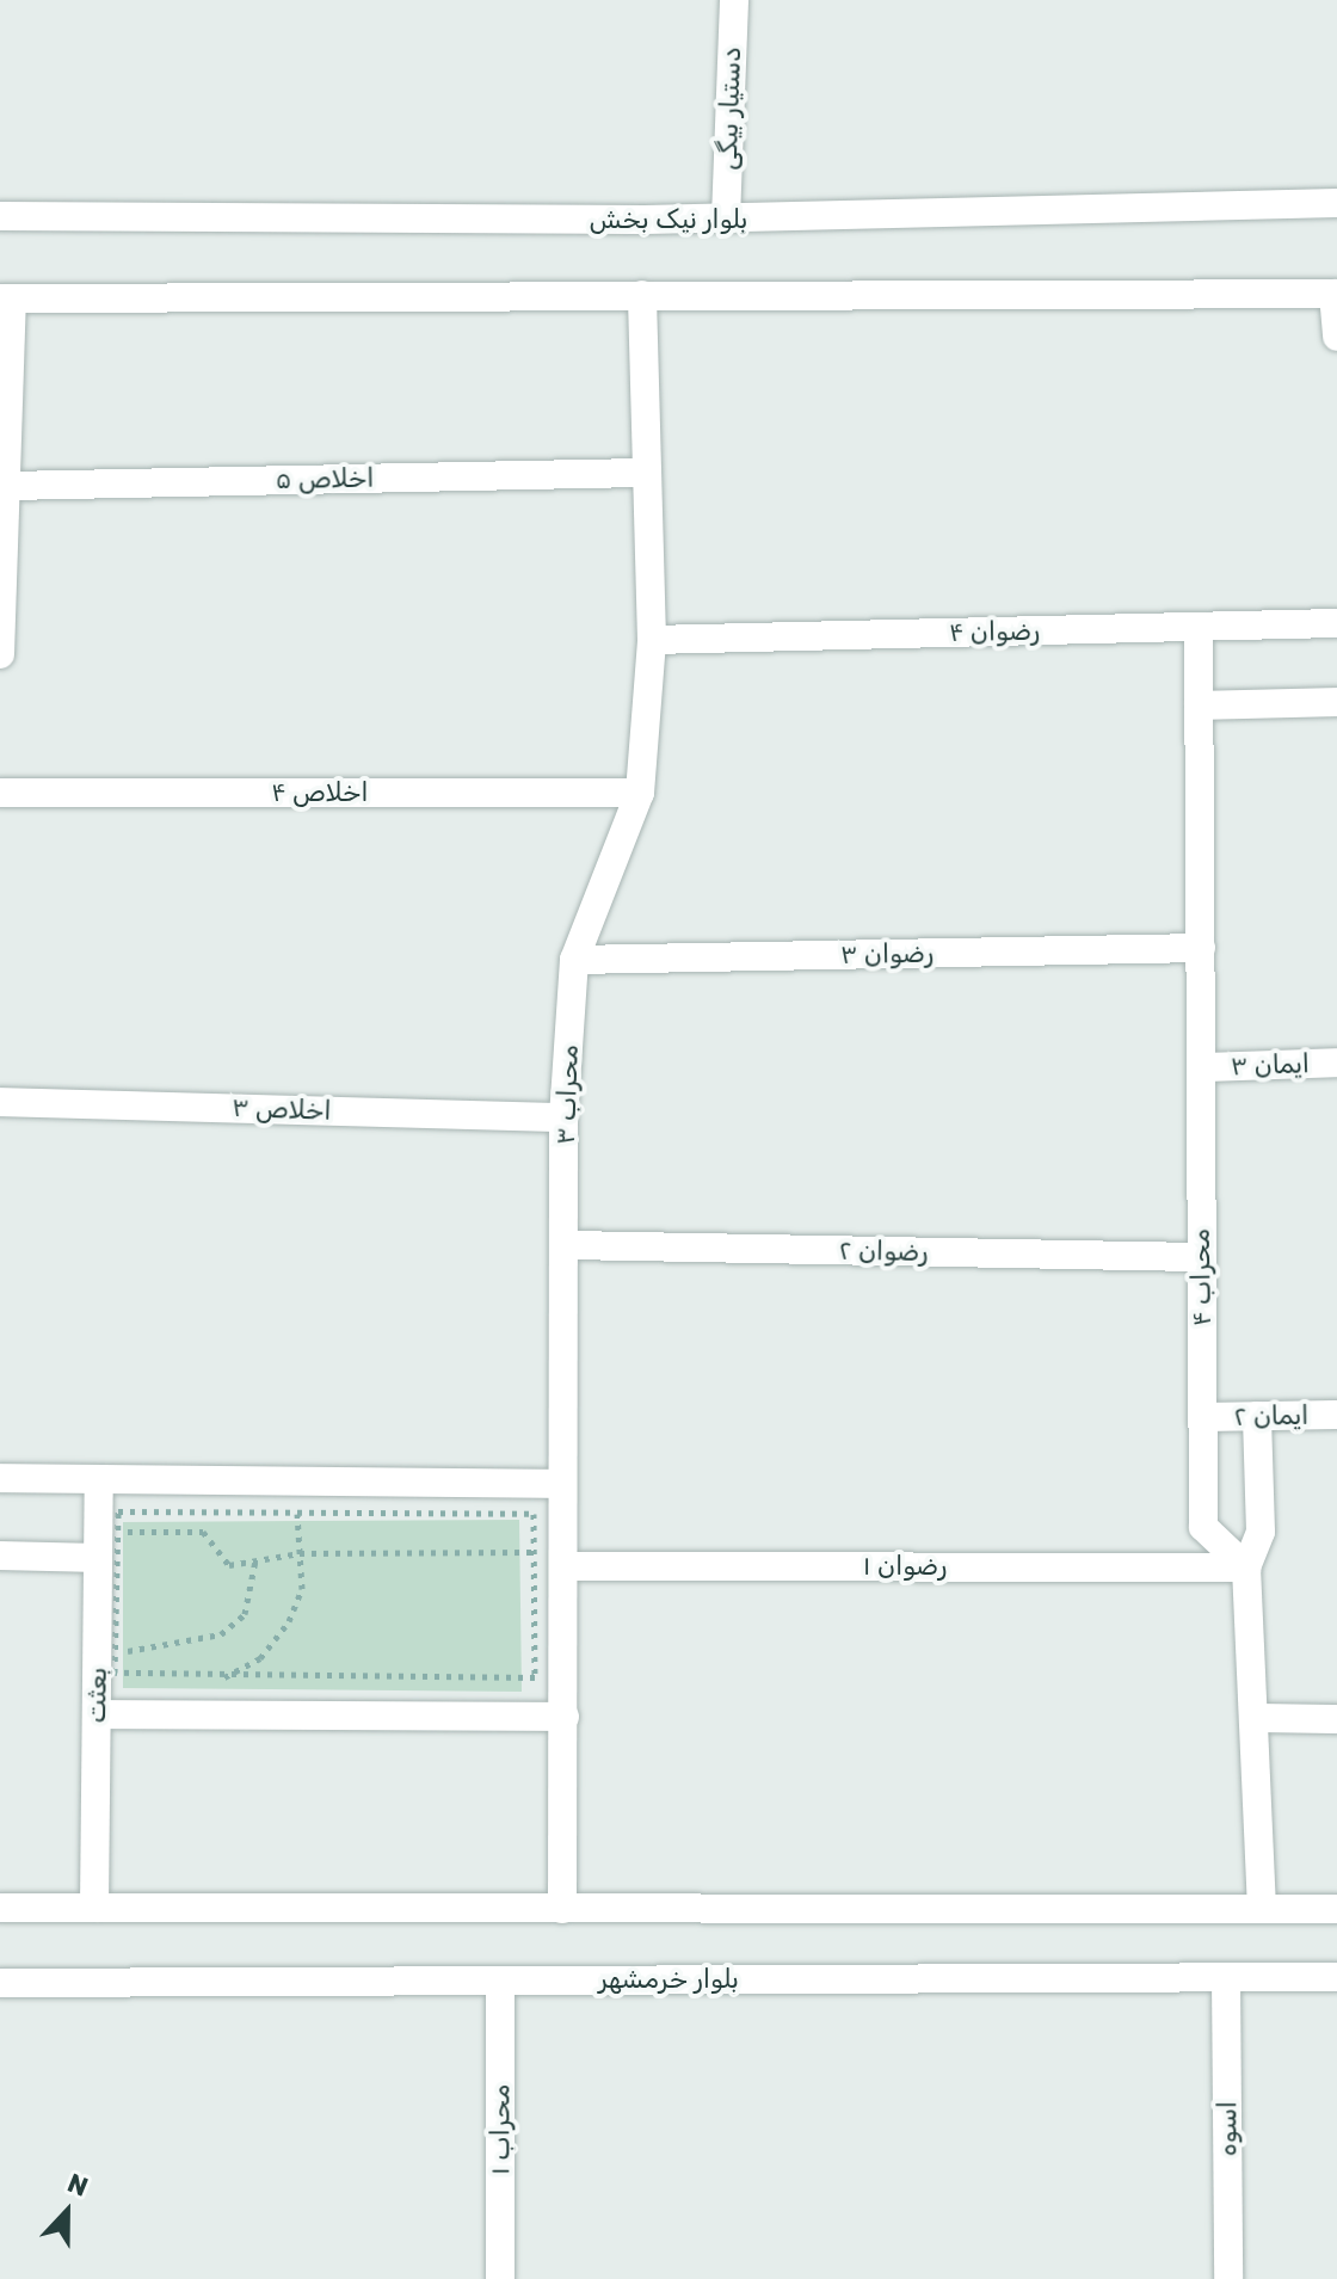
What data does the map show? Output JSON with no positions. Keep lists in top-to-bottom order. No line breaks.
{"streets":{"street":["دستیار بیگی","بلوار نیک بخش","اخلاص ۵","رضوان ۴","اخلاص ۴","رضوان ۳","ایمان ۳","محراب ۳","اخلاص ۳","رضوان ۲","محراب ۴","ایمان ۲","رضوان ۱","بعثت","بلوار خرمشهر","اسوه","محراب ۱"]},"crossings":[["دستیار بیگی","بلوار نیک بخش"],["اخلاص ۵","محراب ۳"],["رضوان ۴","محراب ۳"],["رضوان ۴","محراب ۴"],["اخلاص ۴","محراب ۳"],["رضوان ۳","محراب ۳"],["رضوان ۳","محراب ۴"],["ایمان ۳","محراب ۴"],["محراب ۳","اخلاص ۳"],["محراب ۳","رضوان ۲"],["محراب ۳","رضوان ۱"],["رضوان ۲","محراب ۴"],["محراب ۴","ایمان ۲"],["محراب ۴","رضوان ۱"],["بلوار خرمشهر","اسوه"],["بلوار خرمشهر","محراب ۱"]],"north":"top"}
